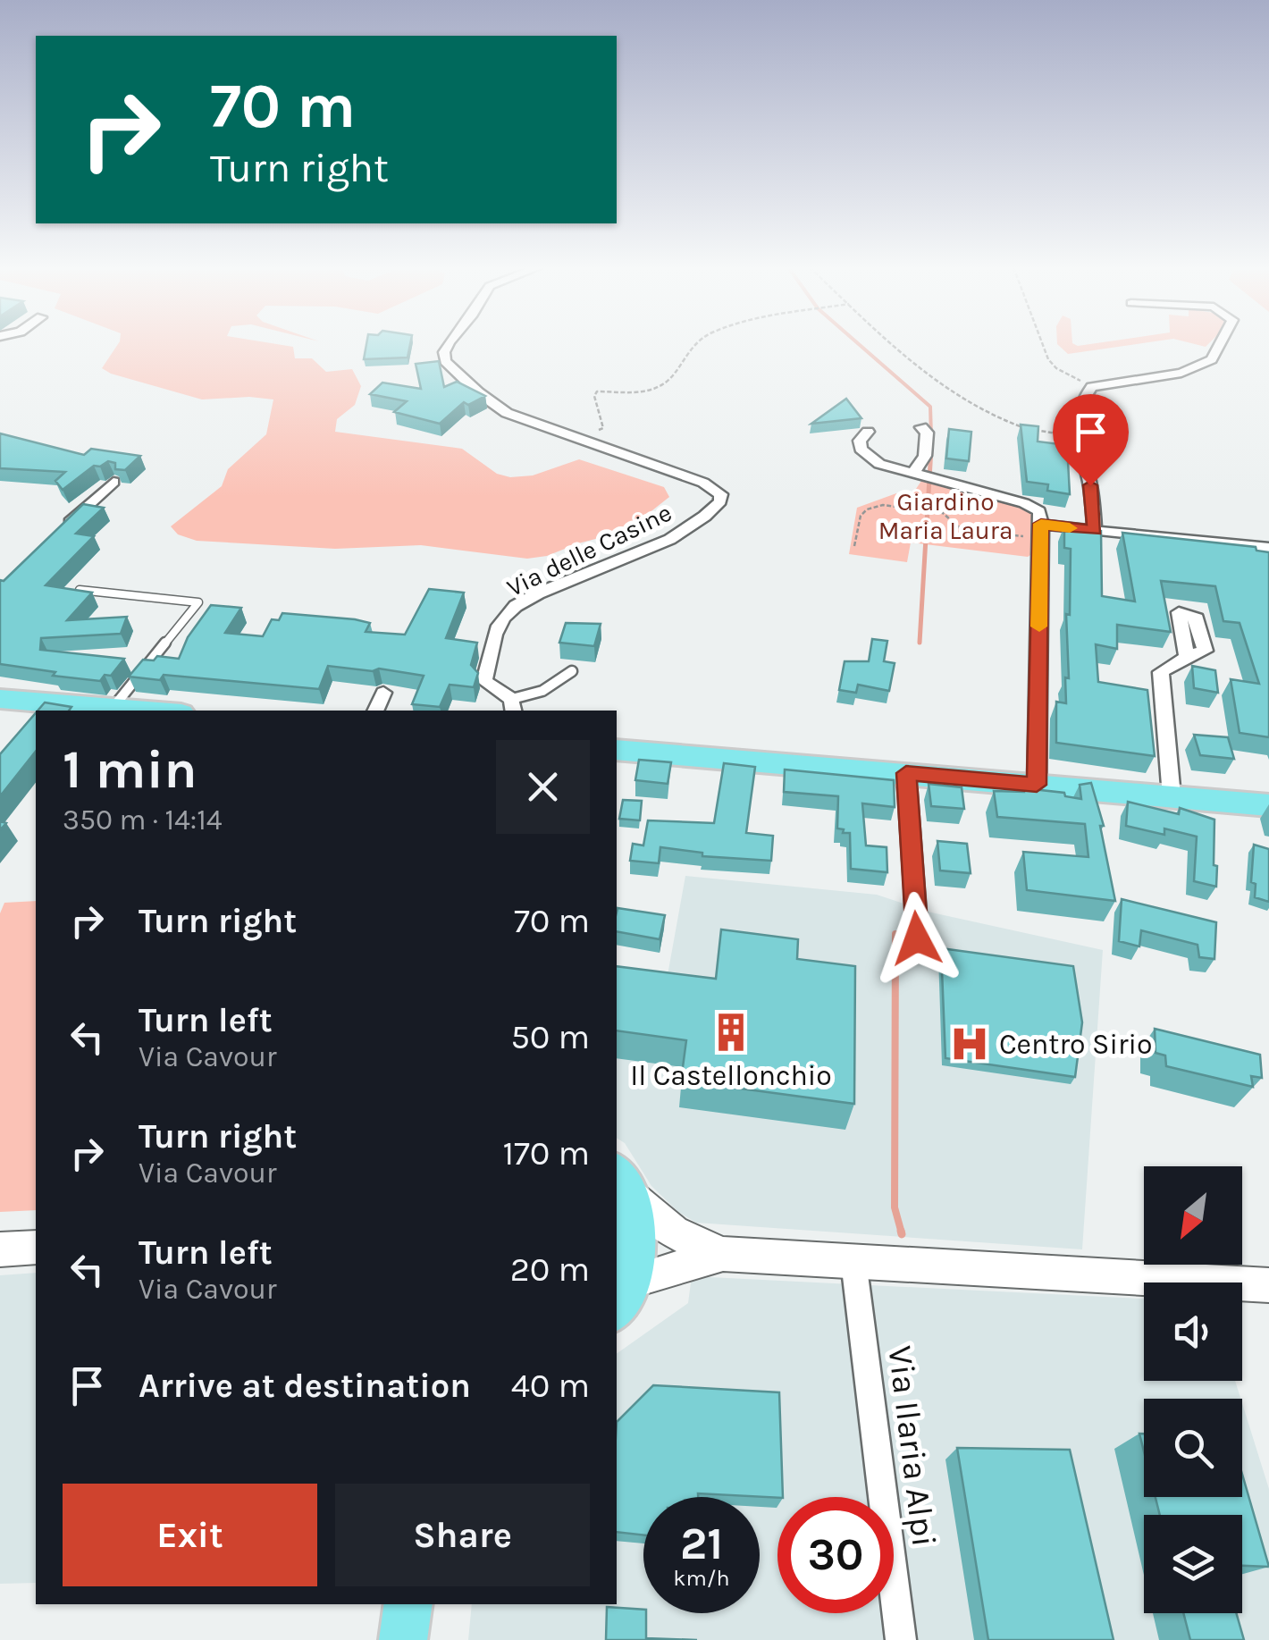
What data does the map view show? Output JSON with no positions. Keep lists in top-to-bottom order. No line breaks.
{"streets":{"street":["Via delle Casine","Via Ilaria Alpi"]},"parks":["Giardino Maria Laura"],"places":{"building":["Il Castellonchio"],"hospital":["Centro Sirio"]},"north":"bottom left","page":{"turn":["70 m","Turn right"],"heading":["1 min","350 m · 14:14"],"list":[{"name":"Turn right","value":"70 m"},{"name":"Turn left","note":"Via Cavour","value":"50 m"},{"name":"Turn right","note":"Via Cavour","value":"170 m"},{"name":"Turn left","note":"Via Cavour","value":"20 m"},{"name":"Arrive at destination","value":"40 m"}],"buttons":["Exit","Share"],"speed":"21 km/h","limit":"30"}}
